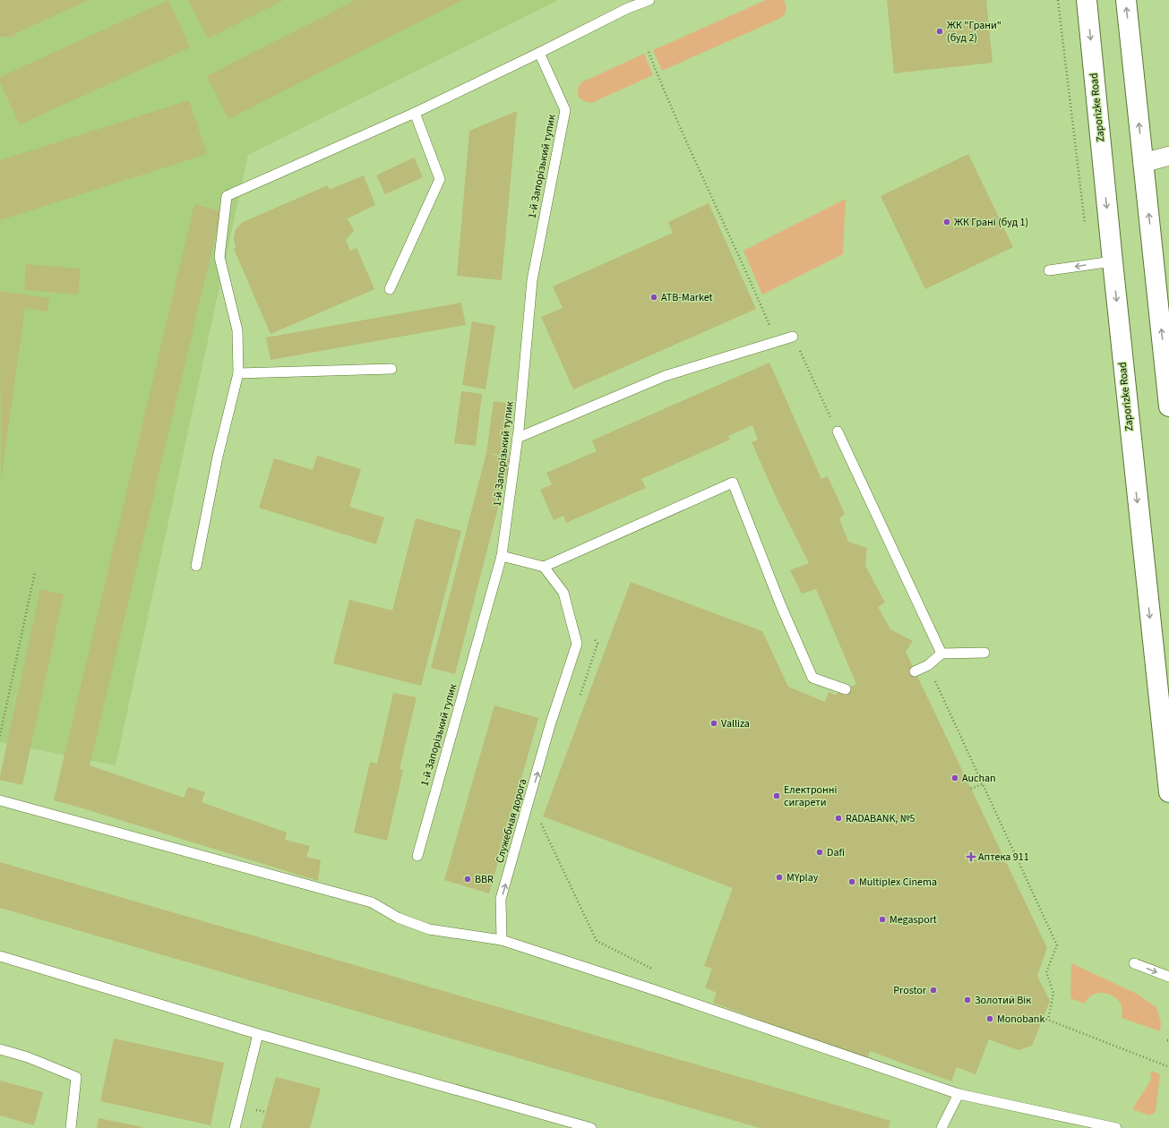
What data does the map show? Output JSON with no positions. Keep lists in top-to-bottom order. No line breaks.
{"streets":{"main road":["Zaporizke Road"],"lane":["1-й Запорізький тупик","Служебная дорога"]},"one_way":["Служебная дорога"],"places":{"other":["ЖК \"Грани\" (буд 2)","ЖК Грані (буд 1)","ATB-Market","Valliza","Auchan","Електронні сигарети","RADABANK, №5","Dafi","MYplay","BBR","Multiplex Cinema","Megasport","Prostor","Золотий Вік","Monobank"],"health":["Аптека 911"]}}
